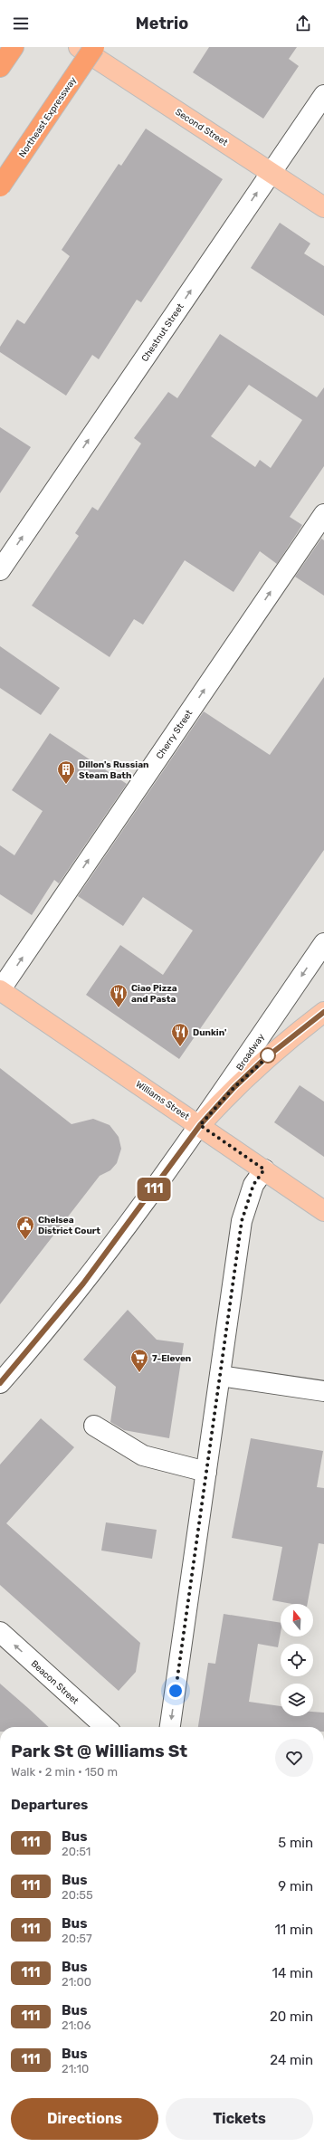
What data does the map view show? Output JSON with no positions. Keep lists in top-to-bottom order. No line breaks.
{"streets":{"highway":["Northeast Expressway"],"main road":["Second Street","Williams Street"],"street":["Chestnut Street","Cherry Street","Broadway","Beacon Street"]},"crossings":[["Second Street","Chestnut Street"],["Cherry Street","Williams Street"],["Broadway","Williams Street"]],"one_way":["Chestnut Street","Cherry Street","Broadway","Beacon Street"],"places":{"building":["Dillon's Russian Steam Bath"],"restaurant":["Ciao Pizza and Pasta","Dunkin'"],"public building":["Chelsea District Court"],"supermarket":["7-Eleven"]},"lines":["bus line 111"],"north":"top","page":{"header":"Metrio","on_map":"111","heading":[["Park St @ Williams St","Walk · 2 min · 150 m"],"Departures"],"list":[{"mark":"111","name":"Bus","note":"20:51","value":"5 min"},{"mark":"111","name":"Bus","note":"20:55","value":"9 min"},{"mark":"111","name":"Bus","note":"20:57","value":"11 min"},{"mark":"111","name":"Bus","note":"21:00","value":"14 min"},{"mark":"111","name":"Bus","note":"21:06","value":"20 min"},{"mark":"111","name":"Bus","note":"21:10","value":"24 min"}],"buttons":["Directions","Tickets"]}}
